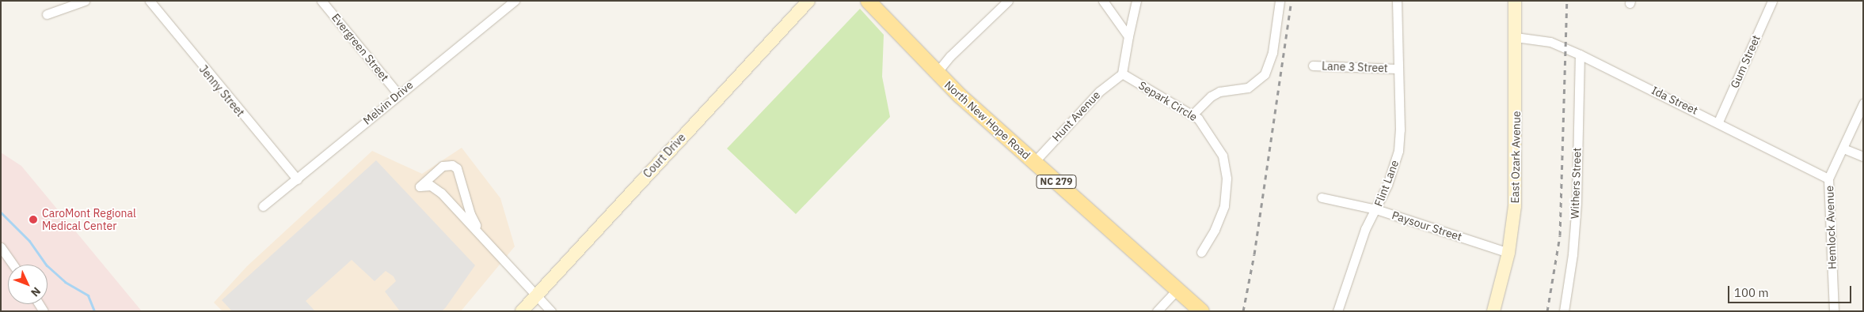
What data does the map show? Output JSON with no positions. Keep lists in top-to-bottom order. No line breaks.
{"streets":{"main road":["North New Hope Road","NC 279"],"street":["Evergreen Street","Gum Street","Lane 3 Street","Jenny Street","Ida Street","Separk Circle","Melvin Drive","Hunt Avenue","Court Drive","East Ozark Avenue","Flint Lane","Withers Street","Paysour Street","Hemlock Avenue"]},"crossings":[["Evergreen Street","Melvin Drive"],["Gum Street","Ida Street"],["Lane 3 Street","Flint Lane"],["Jenny Street","Melvin Drive"],["Ida Street","East Ozark Avenue"],["Ida Street","Withers Street"],["Ida Street","Hemlock Avenue"],["Separk Circle","Hunt Avenue"],["Hunt Avenue","North New Hope Road"],["East Ozark Avenue","Paysour Street"],["Flint Lane","Paysour Street"]],"places":["CaroMont Regional Medical Center"],"scale_bar":"100 m","north":"bottom right"}
